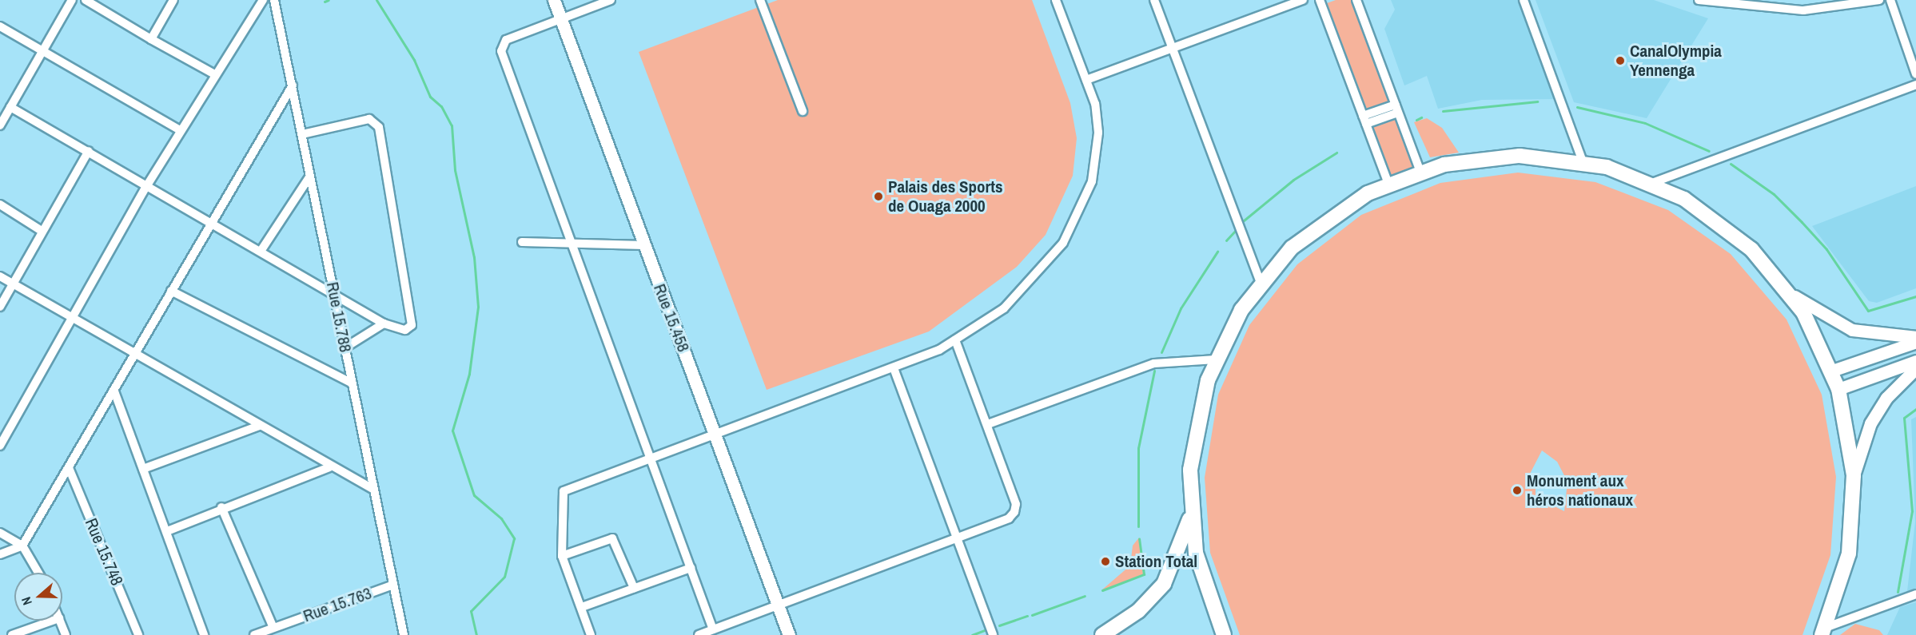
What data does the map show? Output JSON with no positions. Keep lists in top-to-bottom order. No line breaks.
{"streets":{"main road":["Rue 15.458"],"street":["Rue 15.788","Rue 15.748","Rue 15.763"]},"crossings":[["Rue 15.788","Rue 15.763"]],"places":["CanalOlympia Yennenga","Palais des Sports de Ouaga 2000","Monument aux héros nationaux","Station Total"],"north":"left"}
